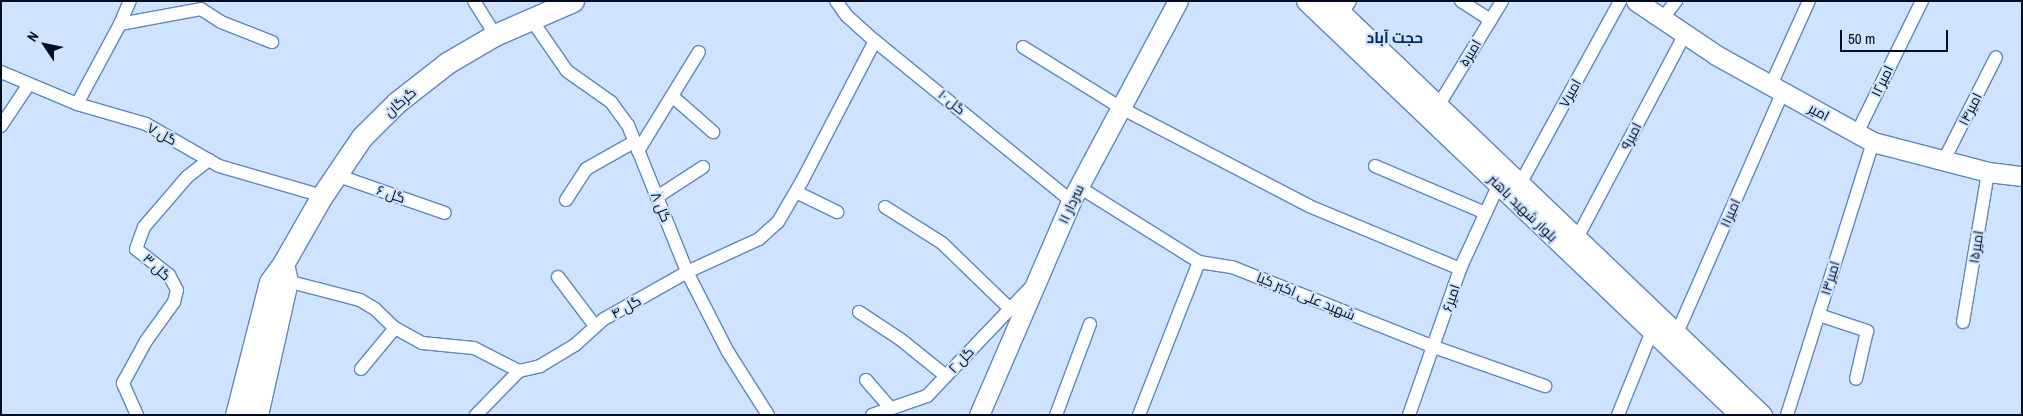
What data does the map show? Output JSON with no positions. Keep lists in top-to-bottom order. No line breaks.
{"streets":{"main road":["گرگان","امیر","سردار ۱۱","بلوار شهید باهنر"],"street":["امیر۵","امیر۱۲","امیر۷","گل ۱۰","امیر۱۴","گل ۷","امیر۹","گل ۶","گل ۸","امیر۱۱","امیر۱۵","گل ۳","امیر۱۳","شهید علی اکبر کیا","امیر۶","گل ۴","گل ۲"]},"crossings":[["امیر۵","بلوار شهید باهنر"],["امیر۱۲","امیر"],["امیر۱۲","امیر۱۳"],["امیر۷","بلوار شهید باهنر"],["گرگان","گل ۷"],["گرگان","گل ۶"],["گرگان","گل ۸"],["گل ۱۰","سردار ۱۱"],["گل ۱۰","شهید علی اکبر کیا"],["گل ۱۰","گل ۴"],["امیر۱۴","امیر"],["امیر","امیر۹"],["امیر","امیر۱۱"],["امیر","امیر۱۵"],["امیر","امیر۱۳"],["گل ۷","گل ۳"],["امیر۹","بلوار شهید باهنر"],["سردار ۱۱","شهید علی اکبر کیا"],["سردار ۱۱","گل ۲"],["گل ۸","گل ۴"],["بلوار شهید باهنر","امیر۱۱"],["بلوار شهید باهنر","امیر۶"],["شهید علی اکبر کیا","امیر۶"]],"districts":["حجت آباد"],"scale_bar":"50 m","north":"top left"}
